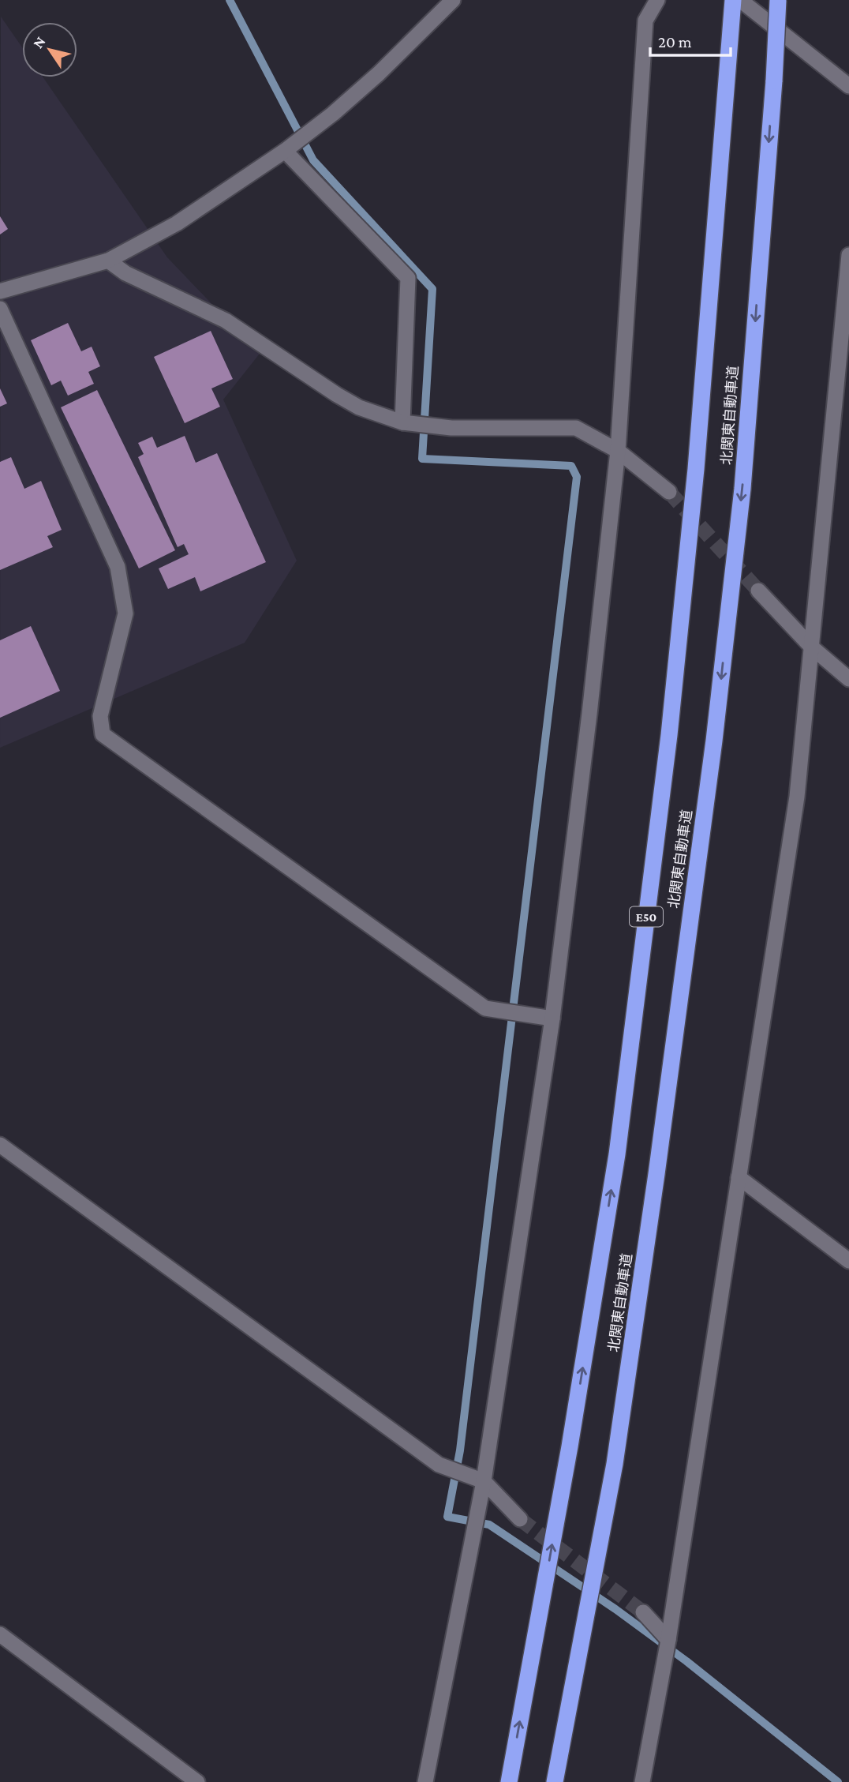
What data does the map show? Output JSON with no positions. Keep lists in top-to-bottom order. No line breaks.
{"streets":{"highway":["北関東自動車道","E50"]},"scale_bar":"20 m","north":"top left"}
